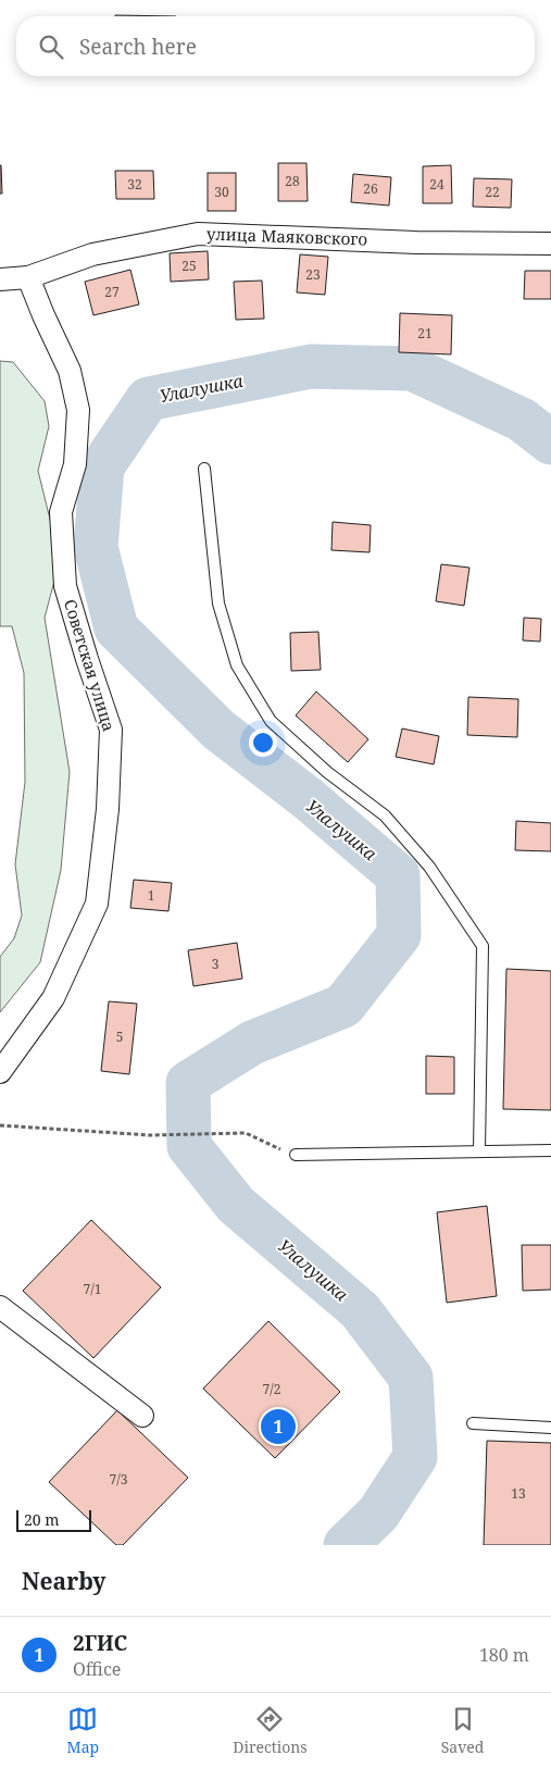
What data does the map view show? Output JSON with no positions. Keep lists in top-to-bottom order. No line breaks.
{"streets":{"street":["улица Маяковского","Советская улица"]},"crossings":[["улица Маяковского","Советская улица"]],"water":["Улалушка"],"house_numbers":["28","32","24","26","30","22","25","23","27","21","1","3","5","7/1","7/2","7/3","13"],"scale_bar":"20 m","page":{"search":"Search here","pins":"1","scale":"20 m","heading":"Nearby","list":[{"mark":"1","name":"2ГИС","note":"Office","value":"180 m"}],"nav":["Map","Directions","Saved"]}}
